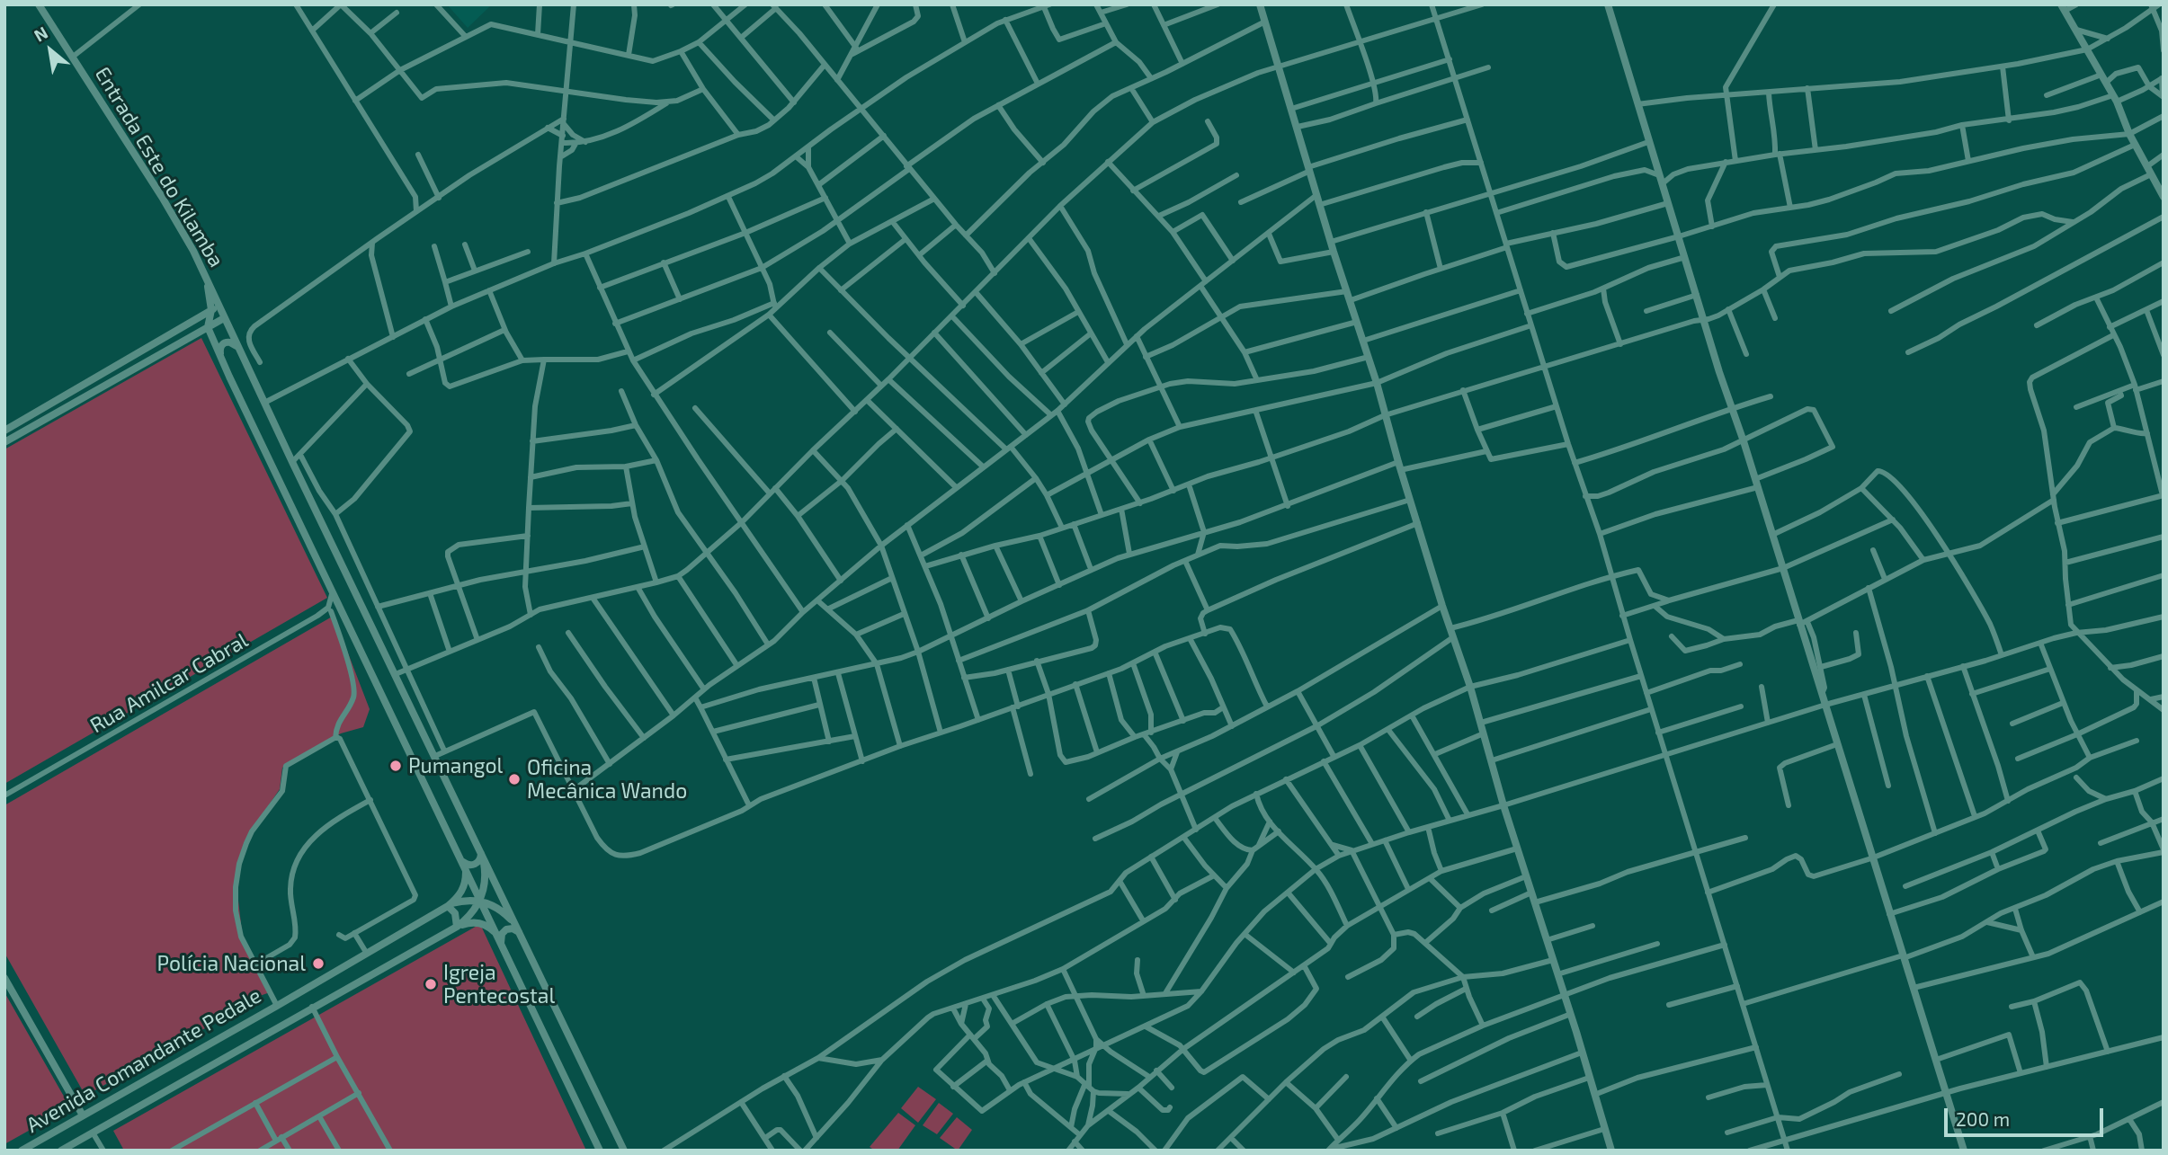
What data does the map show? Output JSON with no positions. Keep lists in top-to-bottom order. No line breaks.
{"streets":{"street":["Entrada Este do Kilamba","Rua Amilcar Cabral","Avenida Comandante Pedale"]},"places":["Pumangol","Oficina Mecânica Wando","Polícia Nacional","Igreja Pentecostal"],"scale_bar":"200 m","north":"top left"}
